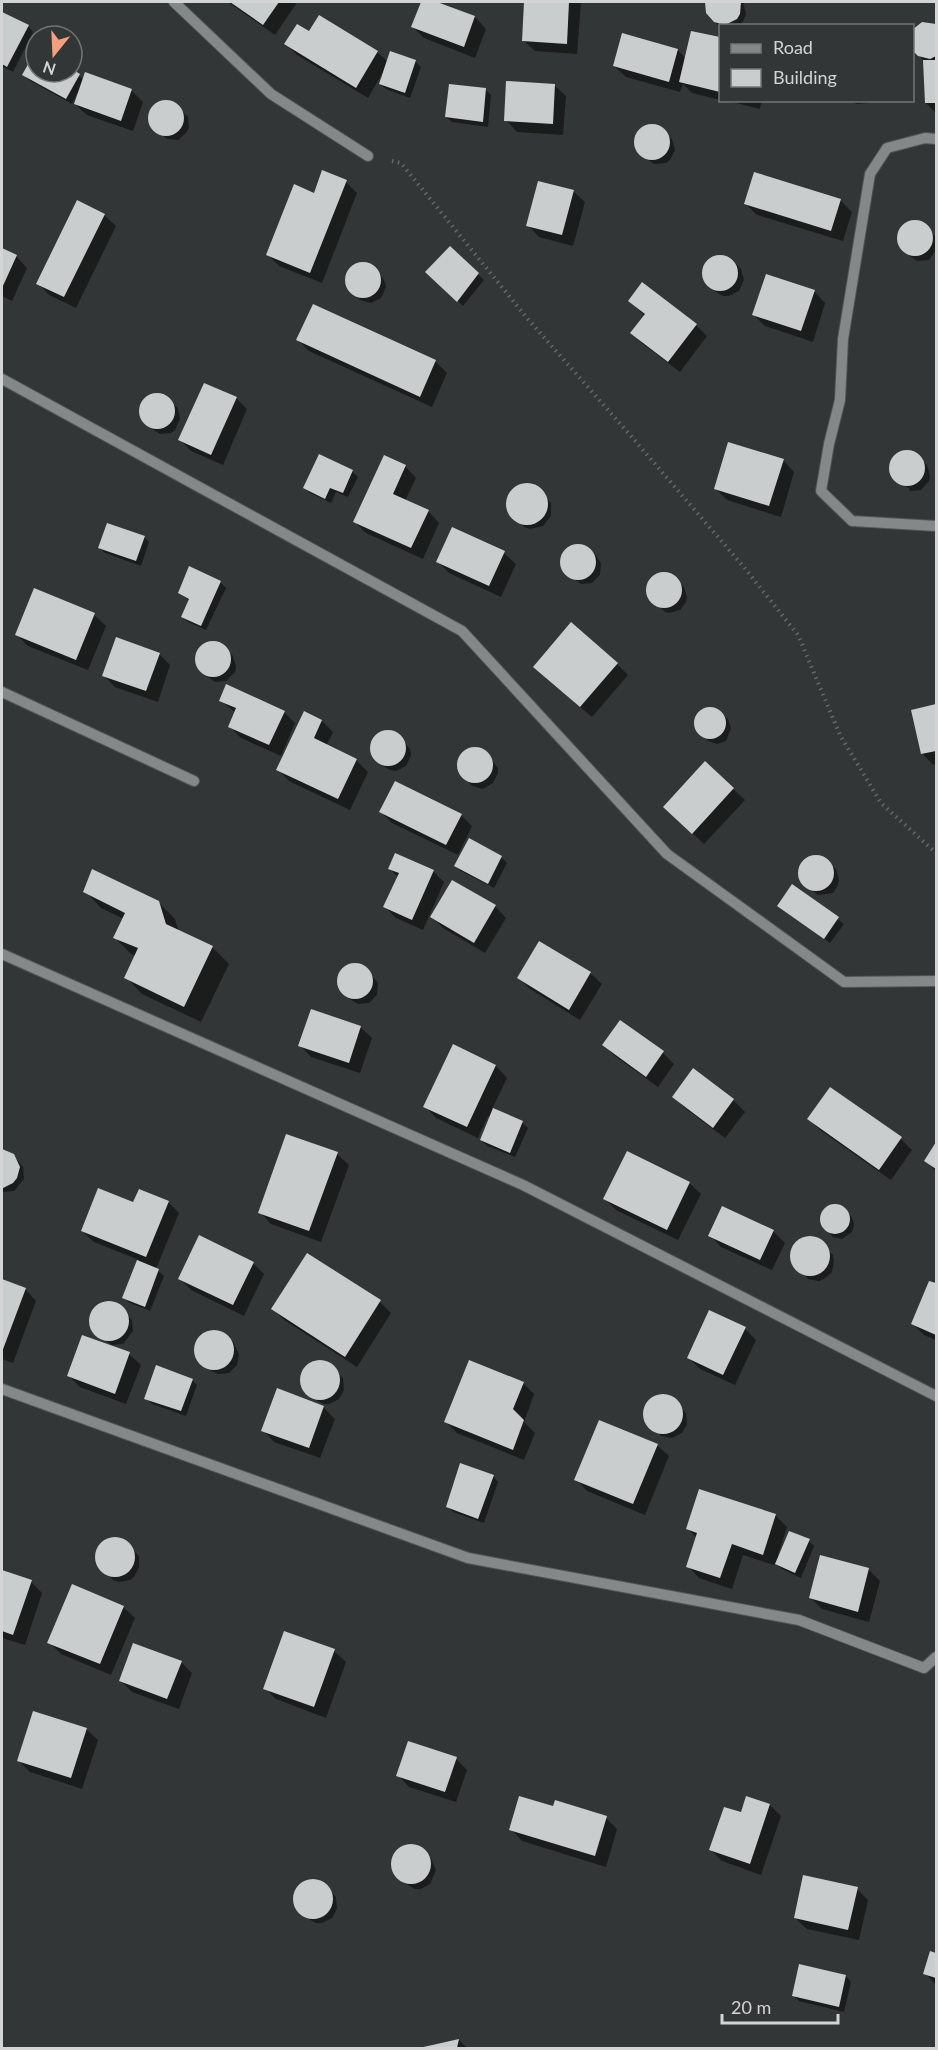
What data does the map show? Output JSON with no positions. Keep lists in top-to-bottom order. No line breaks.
{"legend":["Road","Building"],"scale_bar":"20 m","north":"bottom"}
